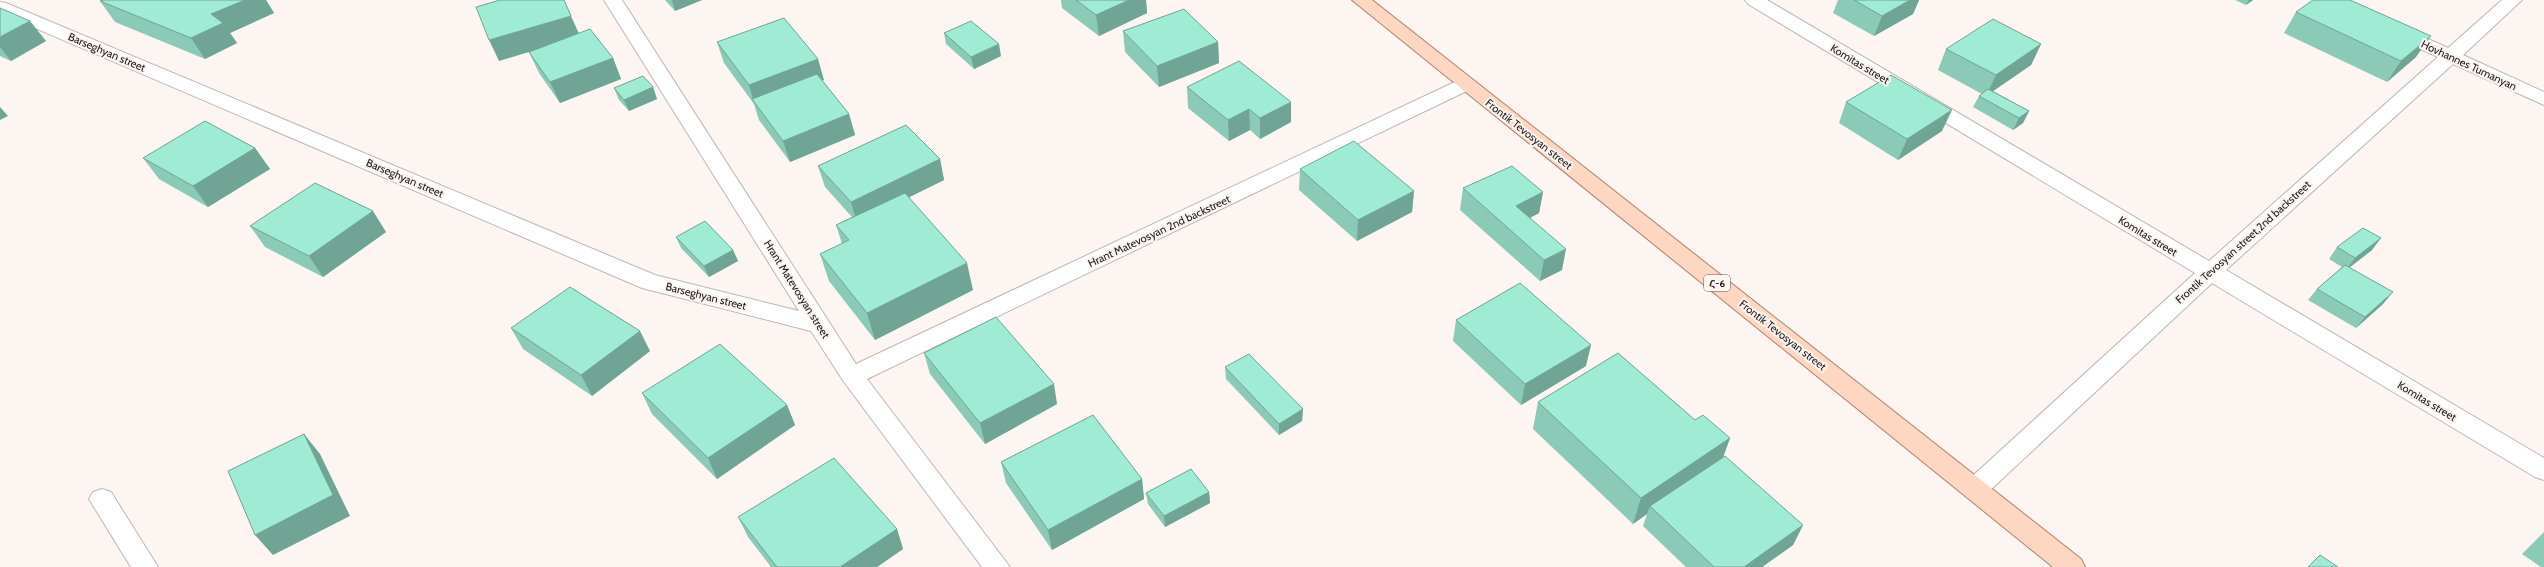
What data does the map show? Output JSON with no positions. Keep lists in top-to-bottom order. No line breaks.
{"streets":{"main road":["Frontik Tevosyan street","Հ-6"],"street":["Barseghyan street","Komitas street","Hovhannes Tumanyan","Hrant Matevosyan 2nd backstreet","Frontik Tevosyan street,2nd backstreet","Hrant Matevosyan street"]},"crossings":[["Barseghyan street","Hrant Matevosyan street"],["Komitas street","Frontik Tevosyan street,2nd backstreet"],["Hovhannes Tumanyan","Frontik Tevosyan street,2nd backstreet"],["Frontik Tevosyan street","Hrant Matevosyan 2nd backstreet"],["Frontik Tevosyan street","Frontik Tevosyan street,2nd backstreet"],["Hrant Matevosyan 2nd backstreet","Hrant Matevosyan street"]]}
